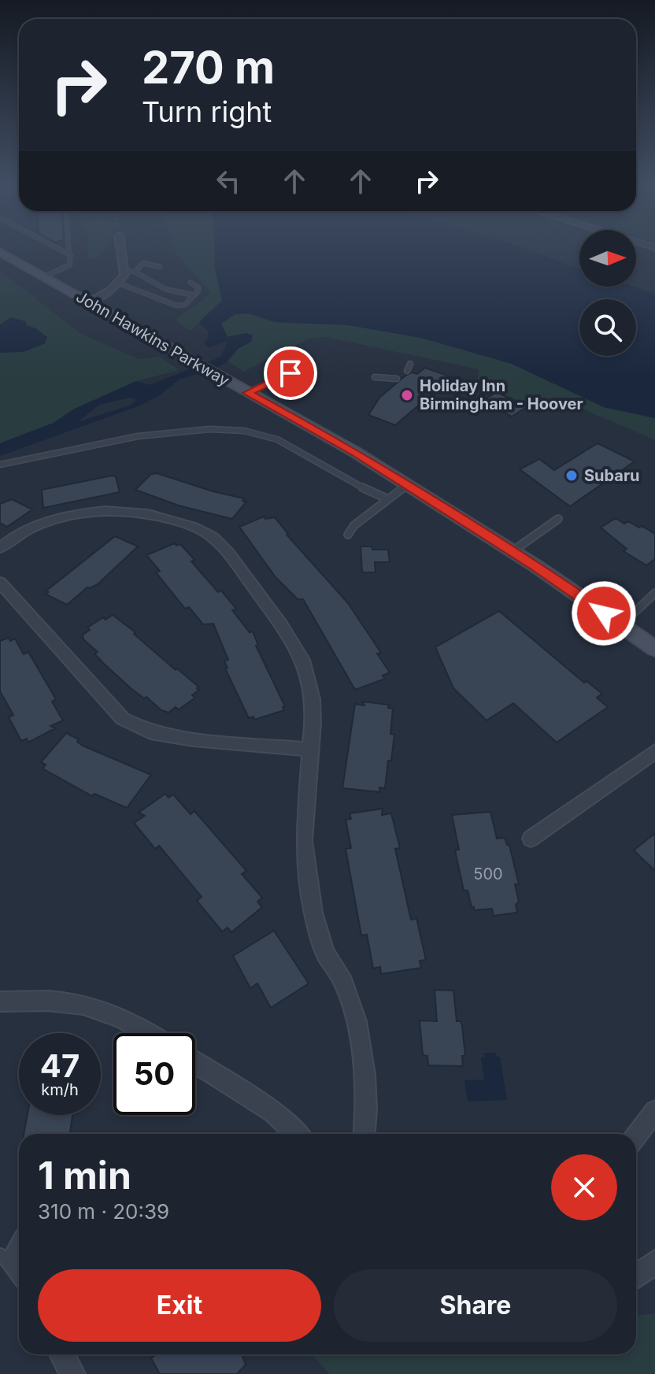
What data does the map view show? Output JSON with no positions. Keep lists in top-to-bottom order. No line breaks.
{"streets":{"main road":["John Hawkins Parkway"]},"places":["Holiday Inn Birmingham - Hoover","Subaru"],"house_numbers":["500"],"north":"right","page":{"turn":["270 m","Turn right"],"speed":"47 km/h","limit":"50","heading":["1 min","310 m · 20:39"],"buttons":["Exit","Share"]}}
